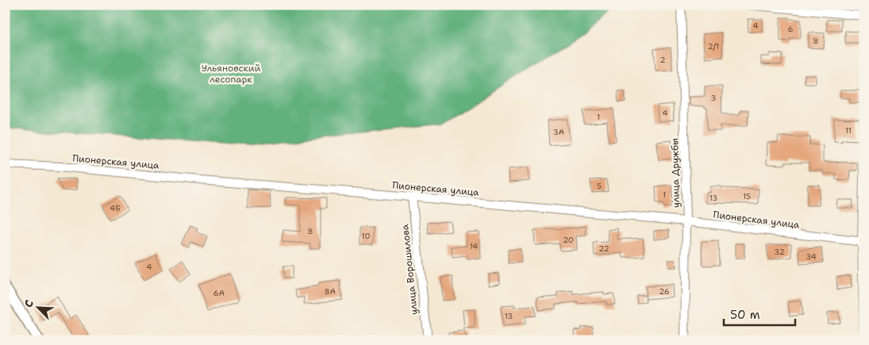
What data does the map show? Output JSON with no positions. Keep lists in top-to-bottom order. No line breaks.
{"streets":{"street":["Пионерская улица","улица Дружбы","улица Ворошилова"]},"crossings":[["Пионерская улица","улица Дружбы"],["Пионерская улица","улица Ворошилова"]],"parks":["Ульяновский лесопарк"],"house_numbers":["4","6","8","2/1","2","3","4","1","11","3А","5","1","15","13","4Б","8","10","20","14","22","32","34","4","8А","26","6А","13"],"scale_bar":"50 m","north":"top left"}
